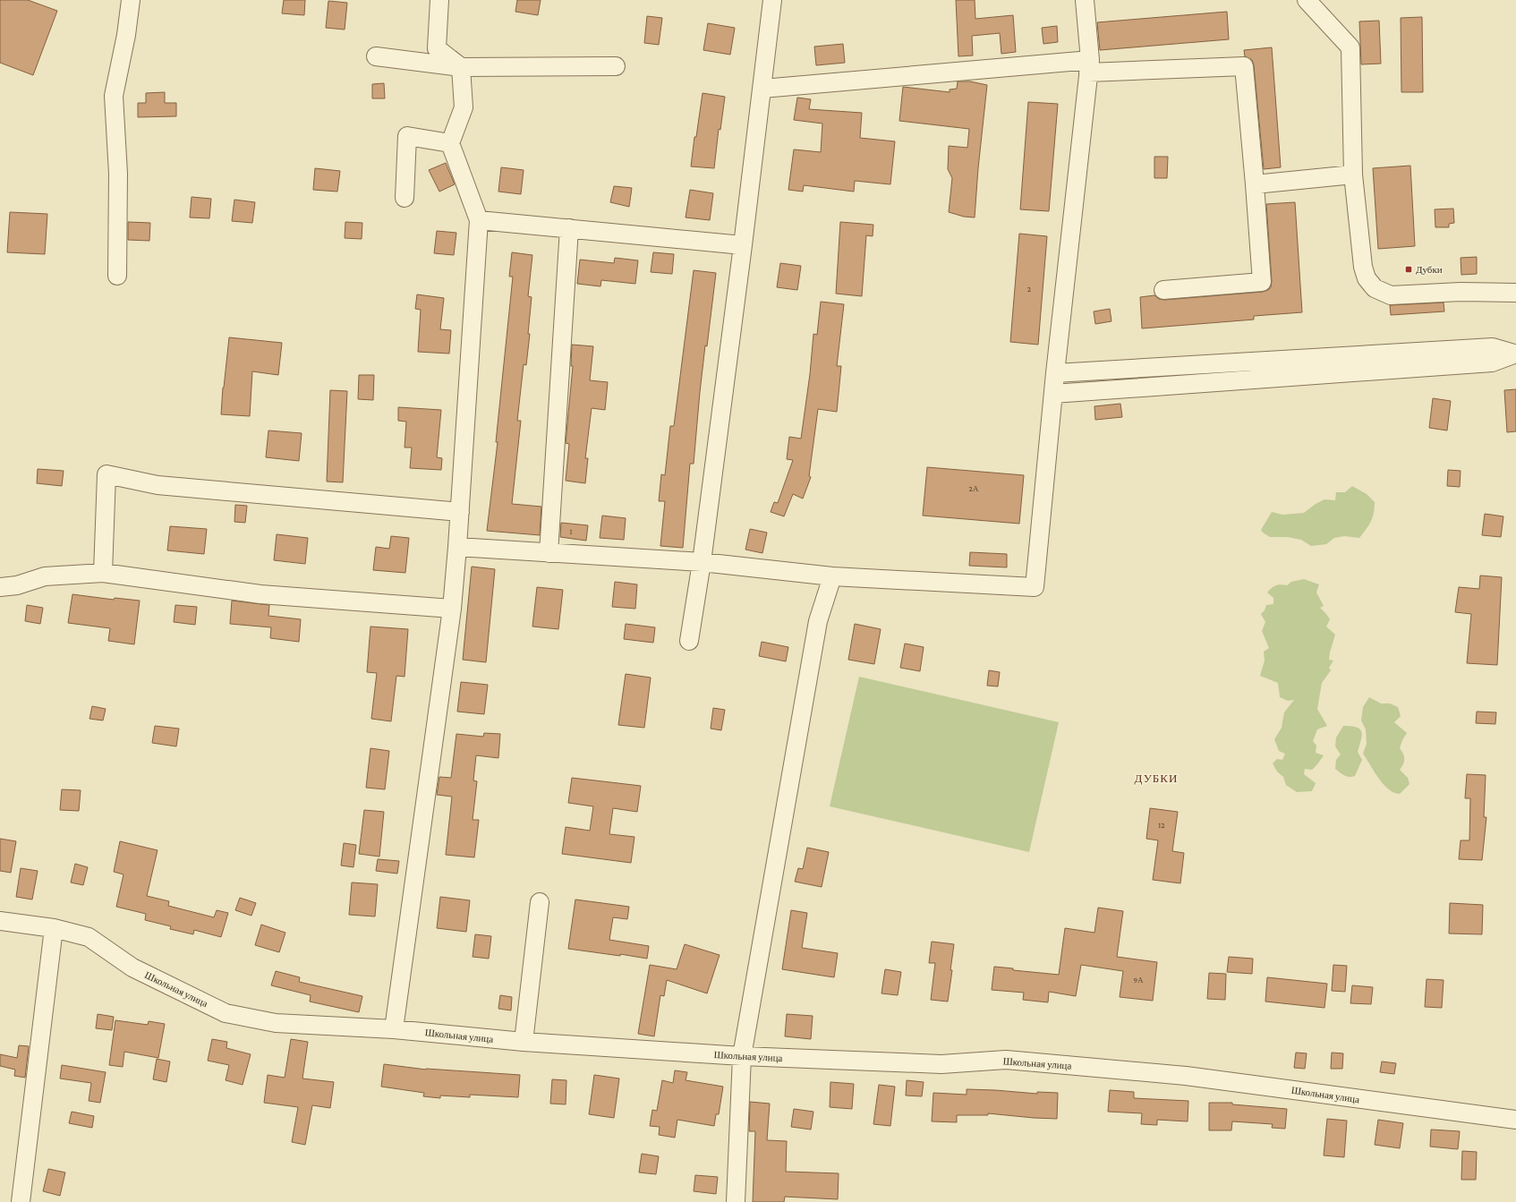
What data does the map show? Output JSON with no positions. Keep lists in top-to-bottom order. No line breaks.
{"streets":{"street":["Школьная улица"]},"districts":["ДУБКИ"],"places":{"transit":["Дубки"]},"house_numbers":["2","2А","1","12","9А"]}
